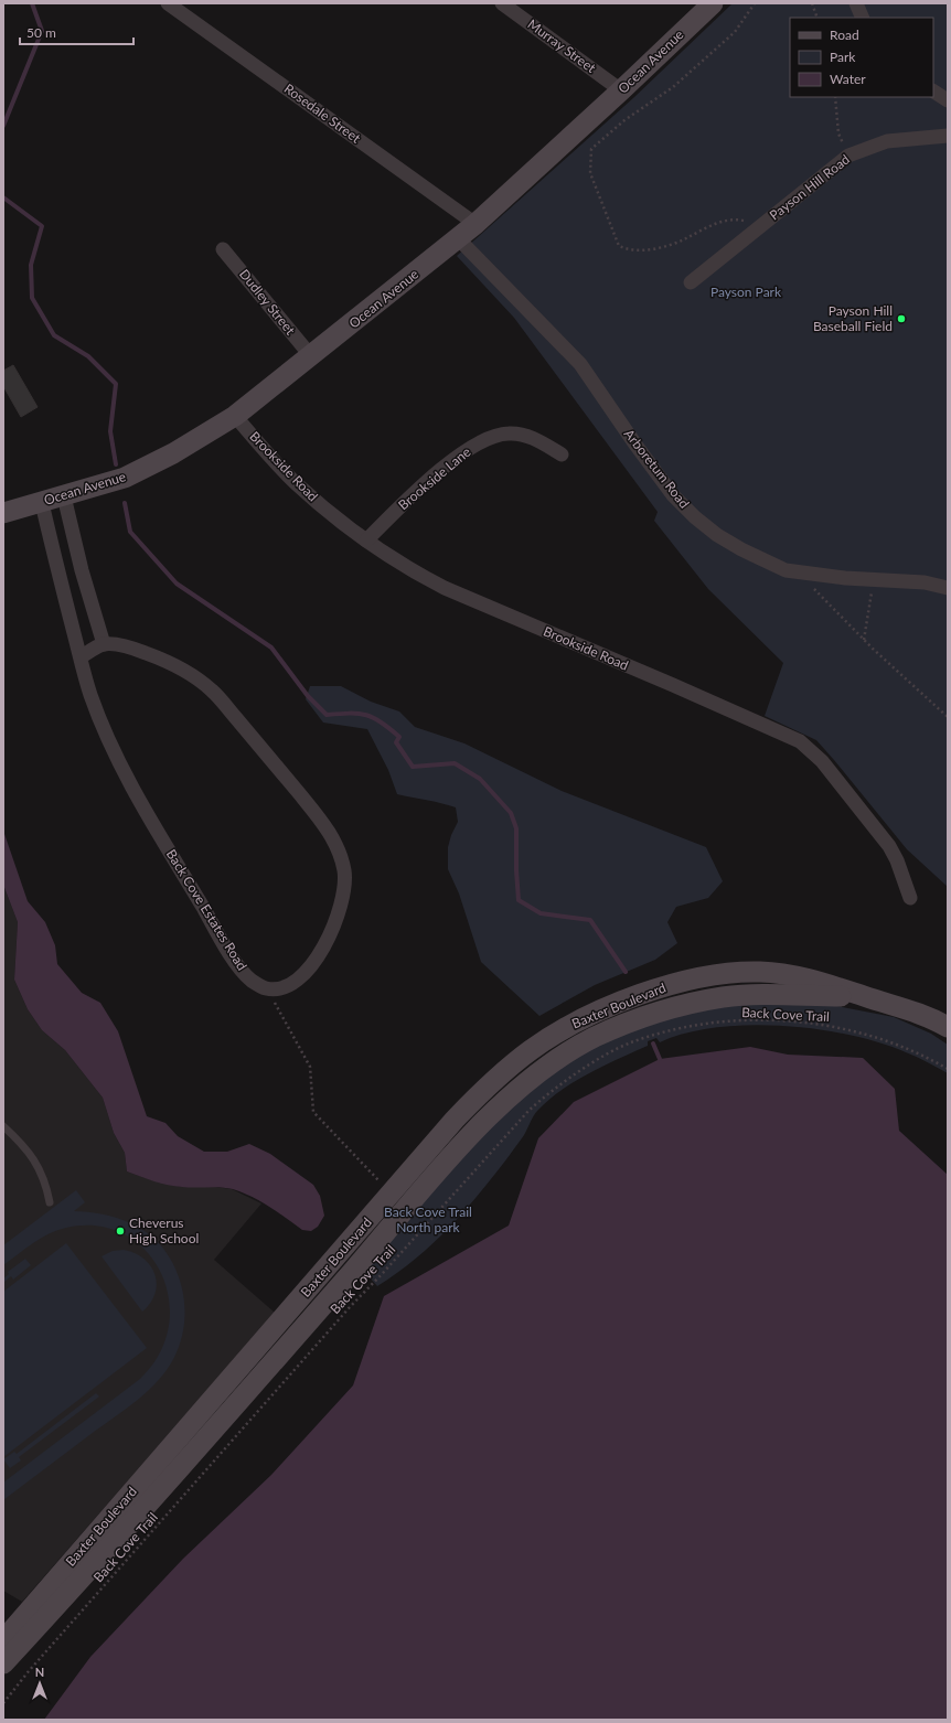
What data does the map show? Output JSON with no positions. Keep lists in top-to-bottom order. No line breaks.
{"streets":{"street":["Murray Street","Ocean Avenue","Rosedale Street","Payson Hill Road","Dudley Street","Brookside Road","Arboretum Road","Brookside Lane","Back Cove Estates Road","Baxter Boulevard"],"path":["Back Cove Trail"]},"crossings":[["Murray Street","Ocean Avenue"],["Ocean Avenue","Rosedale Street"],["Ocean Avenue","Dudley Street"],["Ocean Avenue","Brookside Road"],["Ocean Avenue","Arboretum Road"],["Ocean Avenue","Back Cove Estates Road"],["Brookside Road","Brookside Lane"]],"parks":["Payson Park","Back Cove Trail North park"],"places":["Payson Hill Baseball Field","Cheverus High School"],"legend":["Road","Park","Water"],"scale_bar":"50 m","north":"top"}
